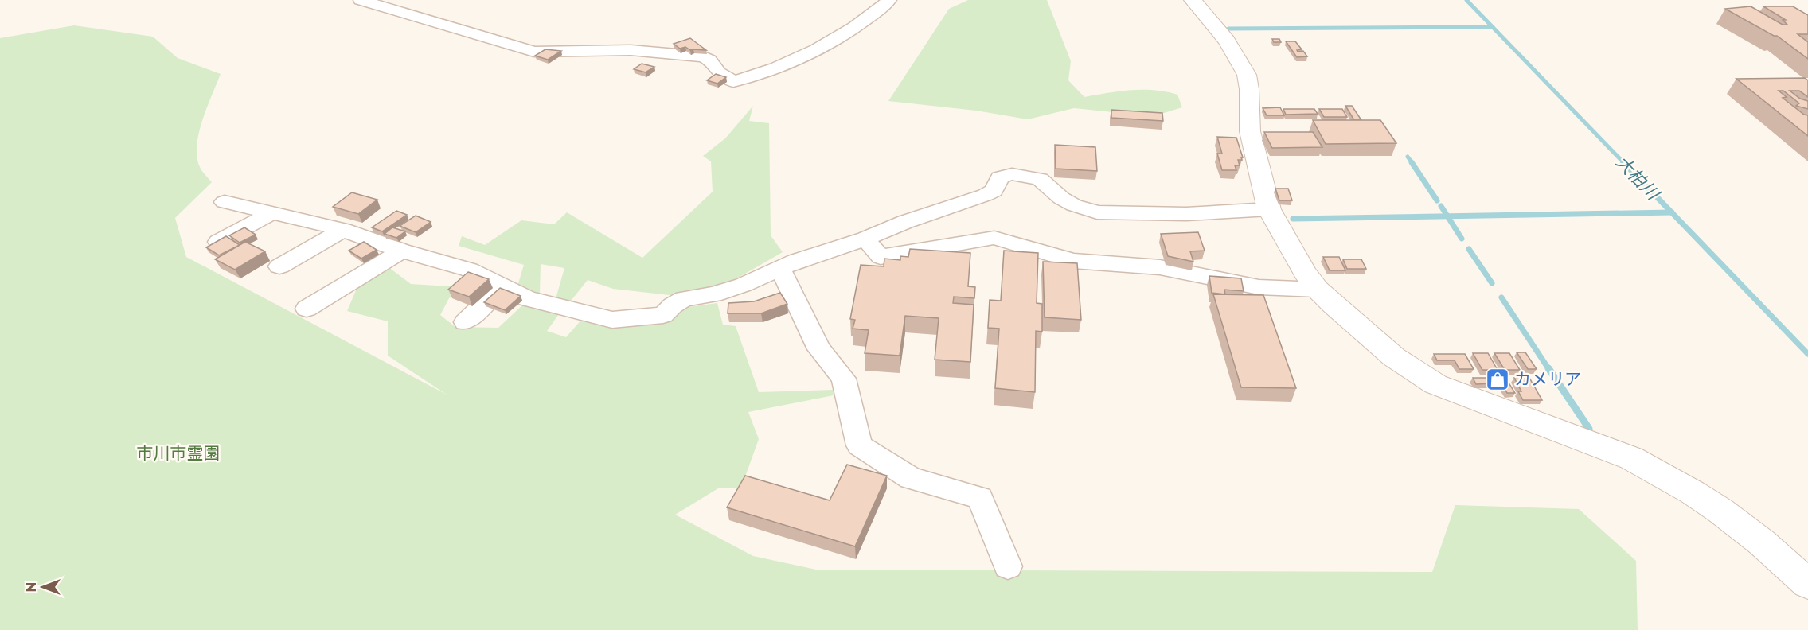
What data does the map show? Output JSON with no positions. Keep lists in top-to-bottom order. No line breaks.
{"water":["大柏川"],"parks":["市川市霊園"],"places":{"shop":["カメリア"]},"north":"left"}
